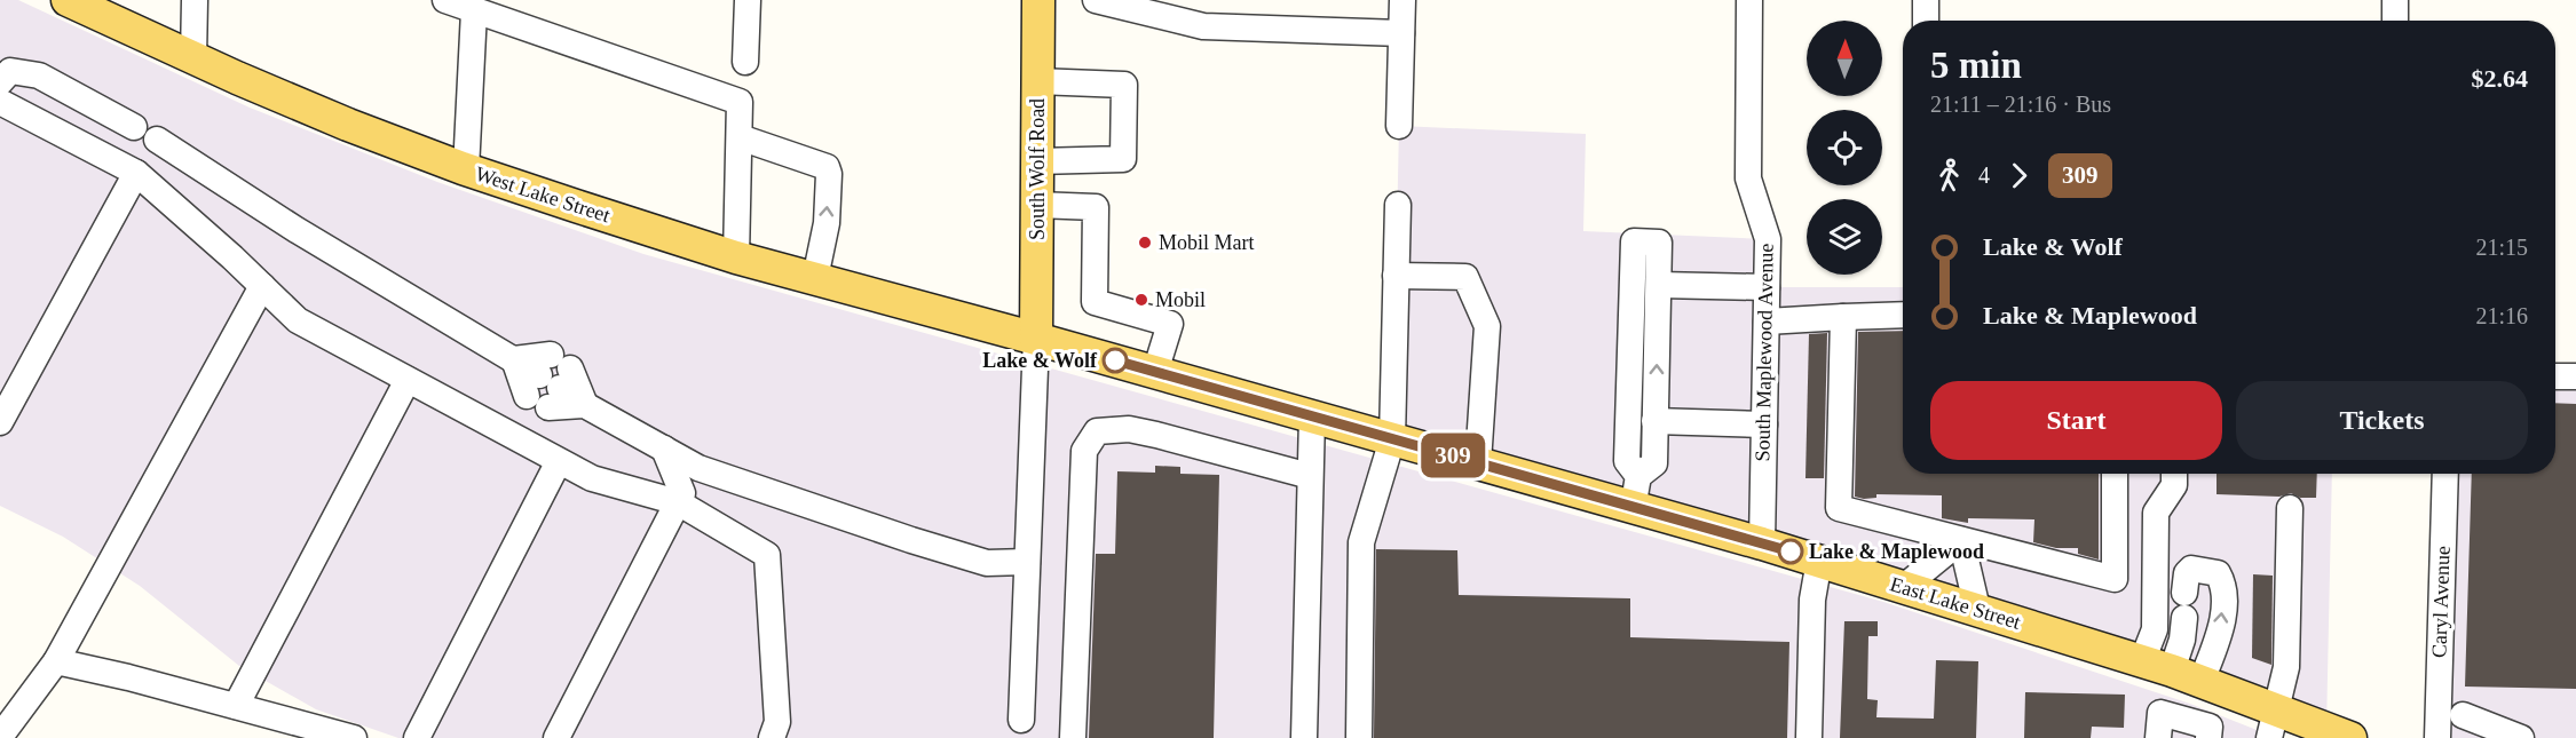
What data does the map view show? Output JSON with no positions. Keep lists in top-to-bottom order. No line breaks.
{"streets":{"main road":["South Wolf Road","West Lake Street","East Lake Street"],"street":["South Maplewood Avenue","Caryl Avenue"]},"crossings":[["South Wolf Road","West Lake Street"],["South Wolf Road","East Lake Street"],["West Lake Street","East Lake Street"],["South Maplewood Avenue","East Lake Street"]],"places":["Mobil Mart","Mobil","Lake & Wolf","Lake & Maplewood"],"lines":["bus line 309"],"north":"top","page":{"on_map":"309","heading":["5 min","21:11 – 21:16 · Bus","$2.64"],"legs":["4","309"],"list":[{"name":"Lake & Wolf","value":"21:15"},{"name":"Lake & Maplewood","value":"21:16"}],"buttons":["Start","Tickets"]}}
